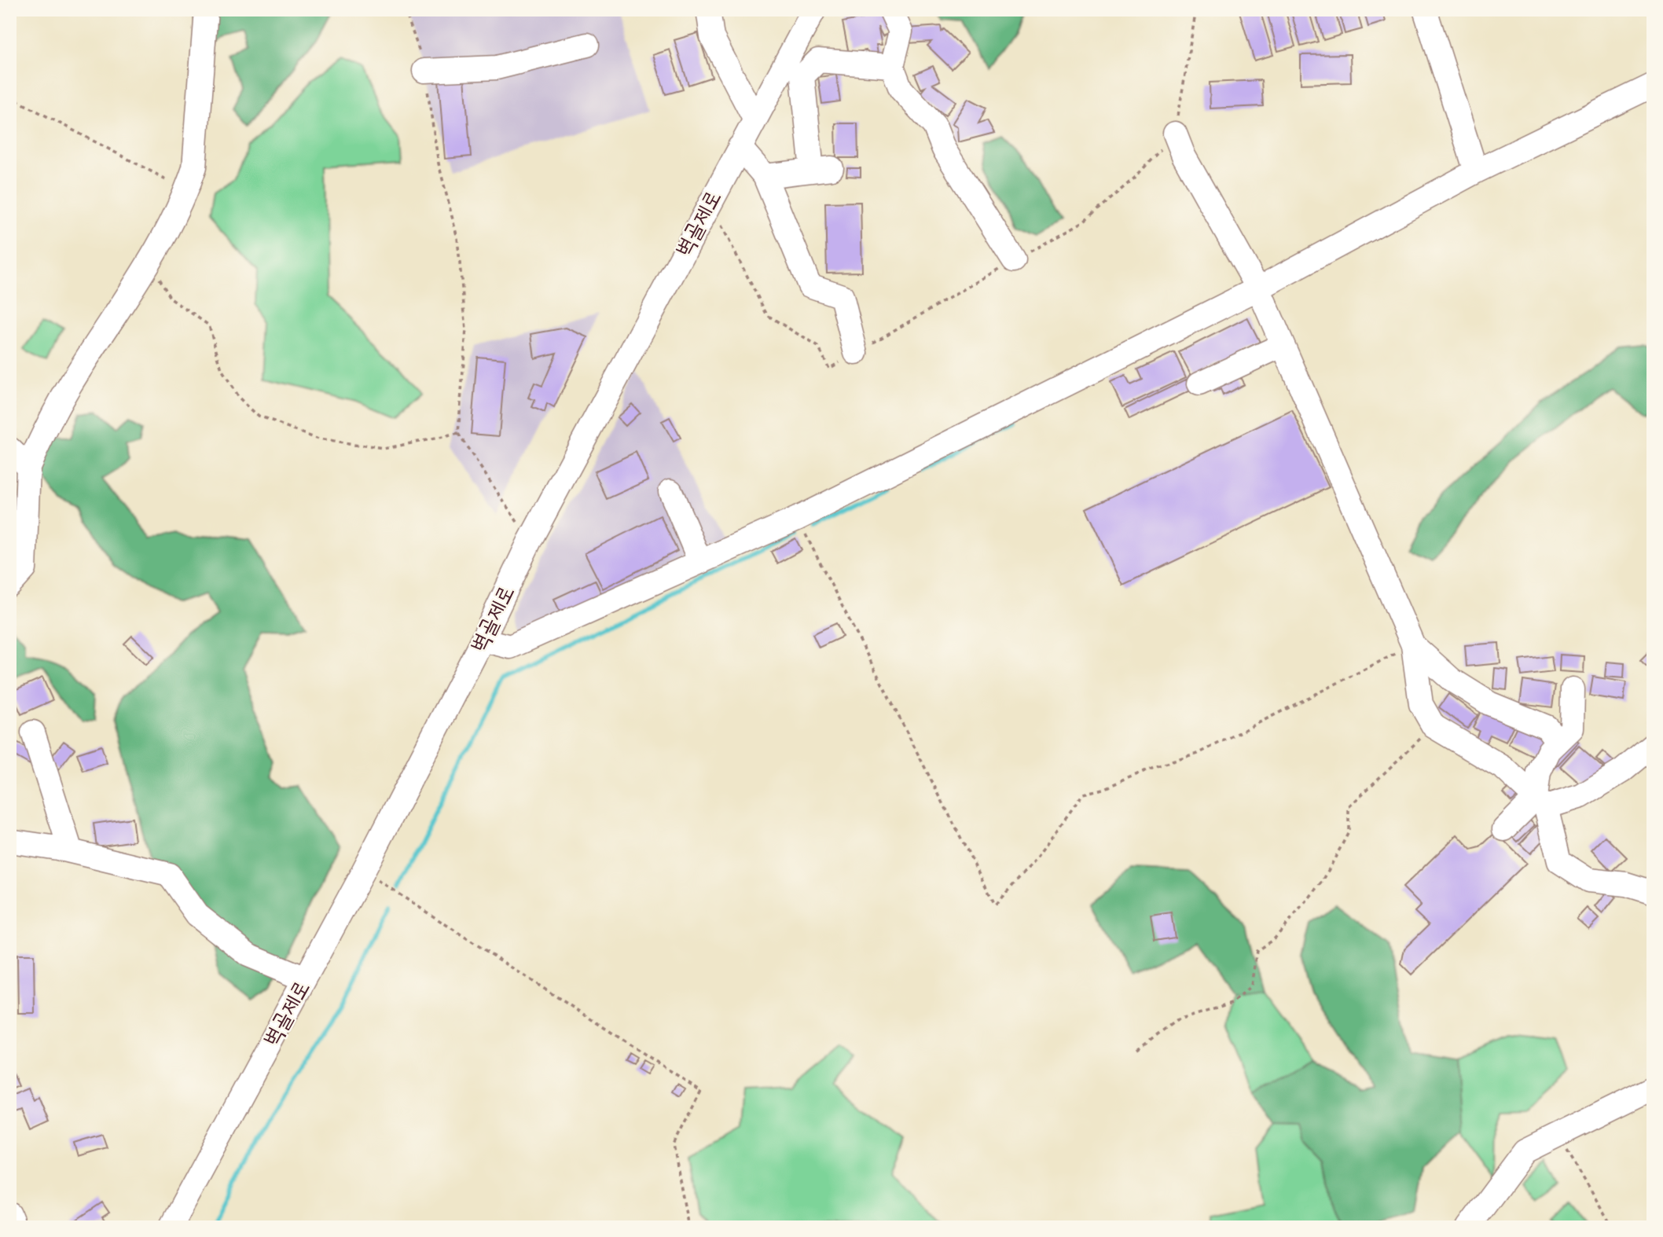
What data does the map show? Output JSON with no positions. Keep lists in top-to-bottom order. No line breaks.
{"streets":{"street":["벽골제로"]}}
